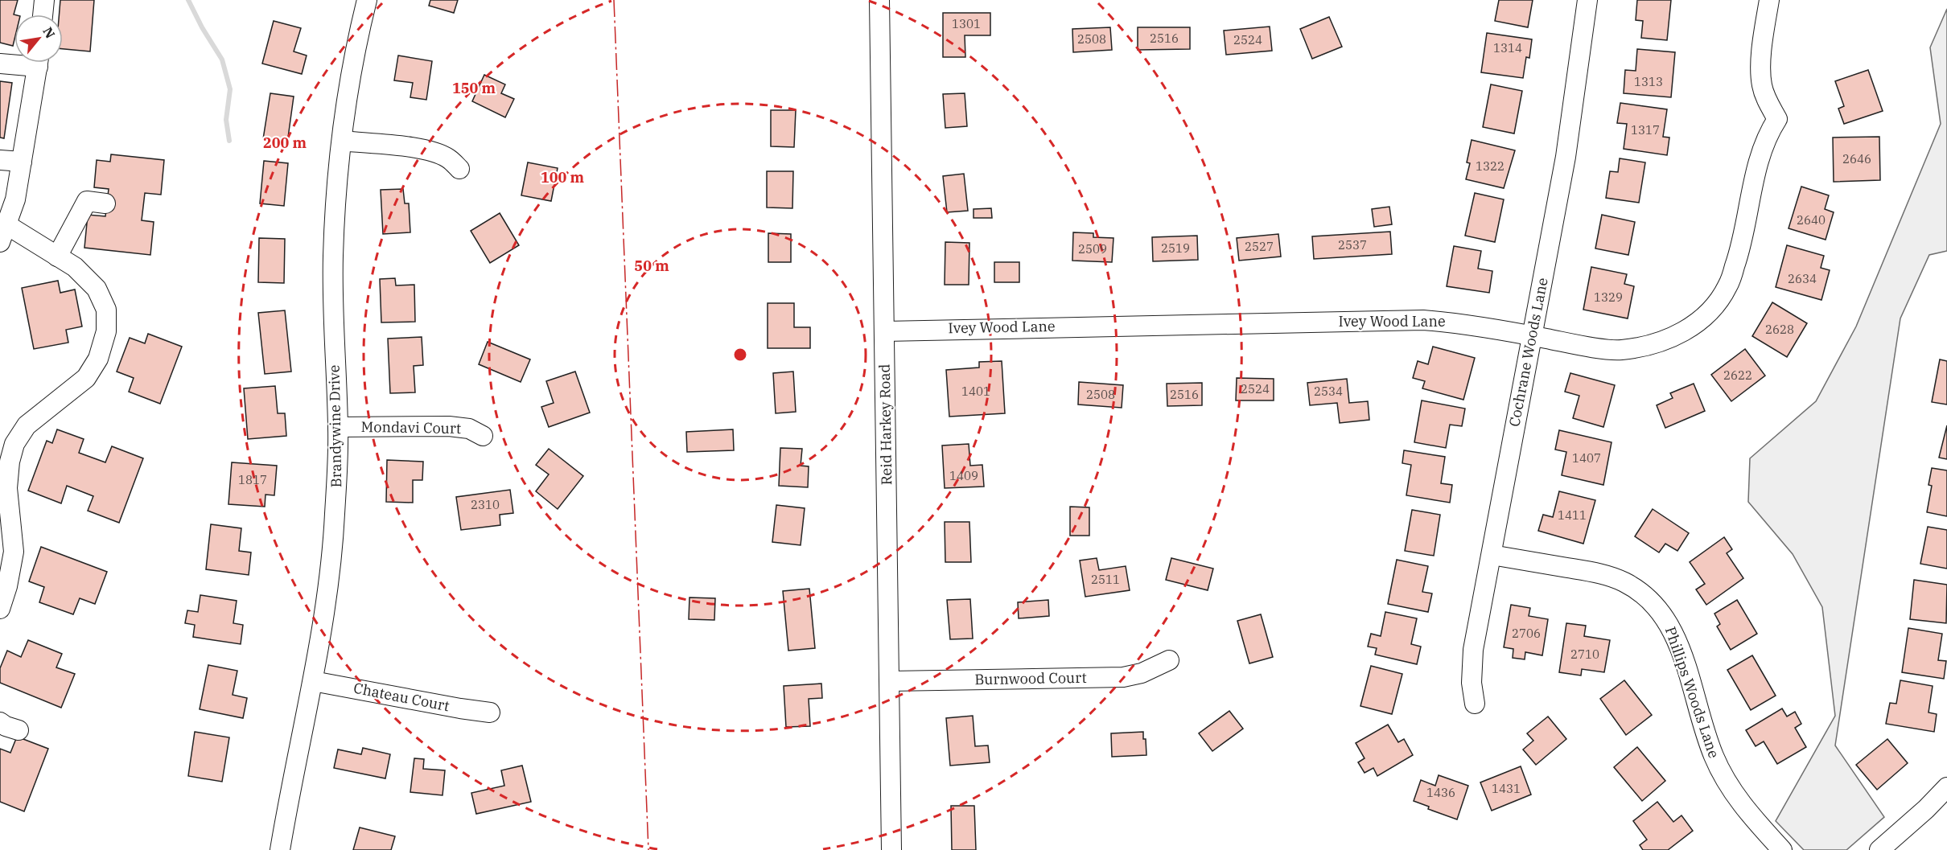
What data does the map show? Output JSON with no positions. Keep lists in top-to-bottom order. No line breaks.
{"streets":{"street":["Ivey Wood Lane","Cochrane Woods Lane","Reid Harkey Road","Brandywine Drive","Mondavi Court","Burnwood Court","Phillips Woods Lane","Chateau Court"]},"crossings":[["Ivey Wood Lane","Cochrane Woods Lane"],["Ivey Wood Lane","Reid Harkey Road"],["Cochrane Woods Lane","Phillips Woods Lane"],["Reid Harkey Road","Burnwood Court"],["Brandywine Drive","Mondavi Court"],["Brandywine Drive","Chateau Court"]],"house_numbers":["1301","2516","2508","2524","1314","1313","1317","2646","1322","2640","2537","2527","2519","2509","2634","1329","2628","2622","2524","1401","2534","2508","2516","1407","1409","1817","2310","1411","2511","2706","2710","1431","1436"],"north":"top right","rings":["150 m","200 m","100 m","50 m"]}
